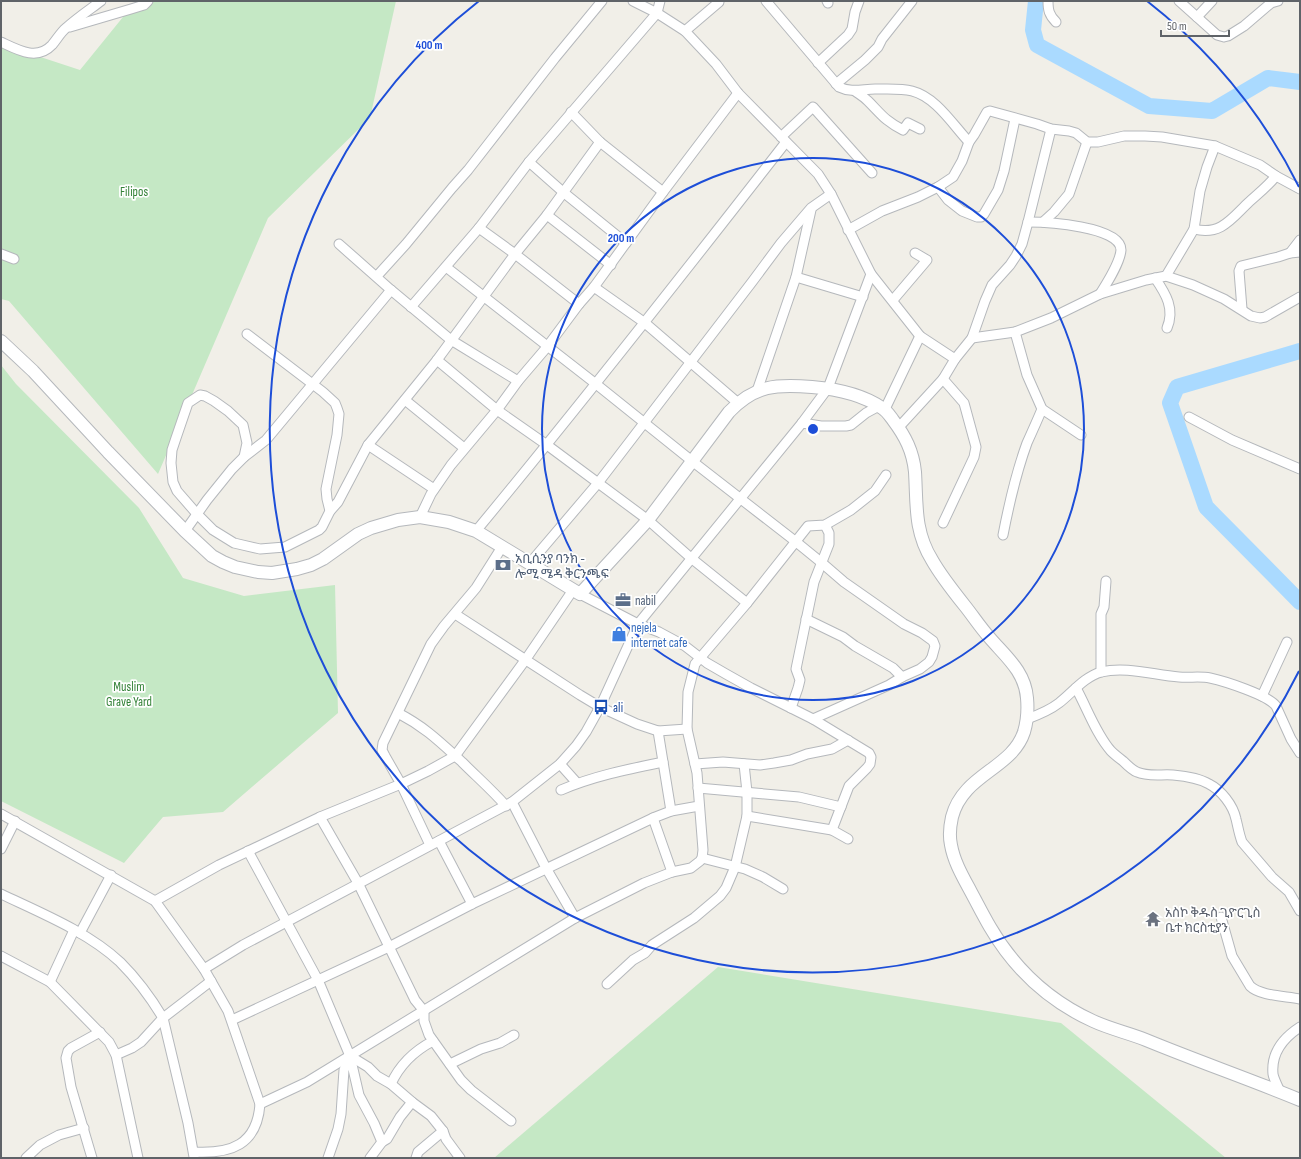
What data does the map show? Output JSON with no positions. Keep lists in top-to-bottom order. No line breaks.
{"parks":["Filipos","Muslim Grave Yard"],"places":{"bank":["አቢሲንያ ባንክ - ሎሚ ሜዳ ቅርንጫፍ"],"office":["nabil"],"shop":["nejela internet cafe"],"bus stop":["ali"],"temple":["አስኮ ቅዱስ ጊዮርጊስ ቤተ ክርስቲያን"]},"scale_bar":"50 m","rings":["400 m","200 m"]}
